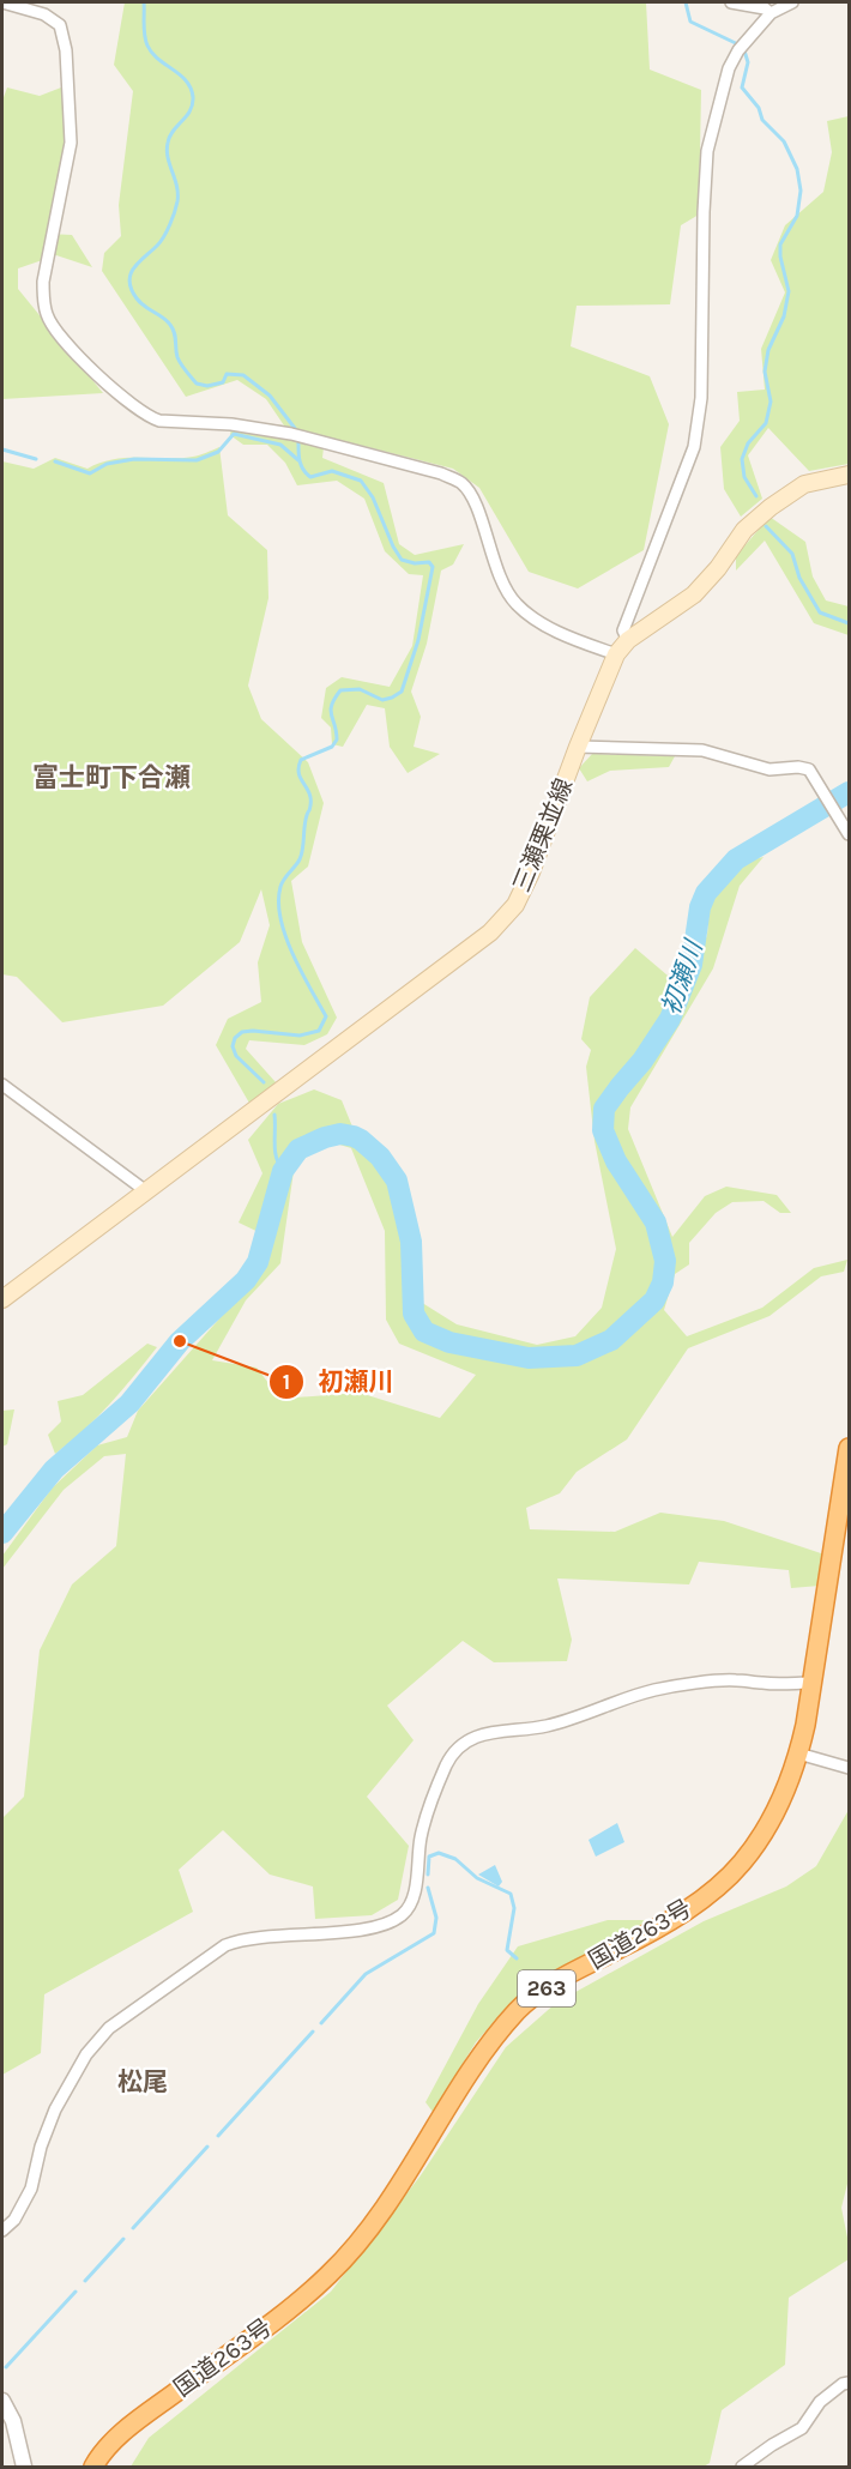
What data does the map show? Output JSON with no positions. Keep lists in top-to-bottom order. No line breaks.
{"streets":{"highway":["国道263号","263"],"main road":["三瀬栗並線"]},"districts":["富士町下合瀬","松尾"],"water":["初瀬川"],"places":["初瀬川"]}
